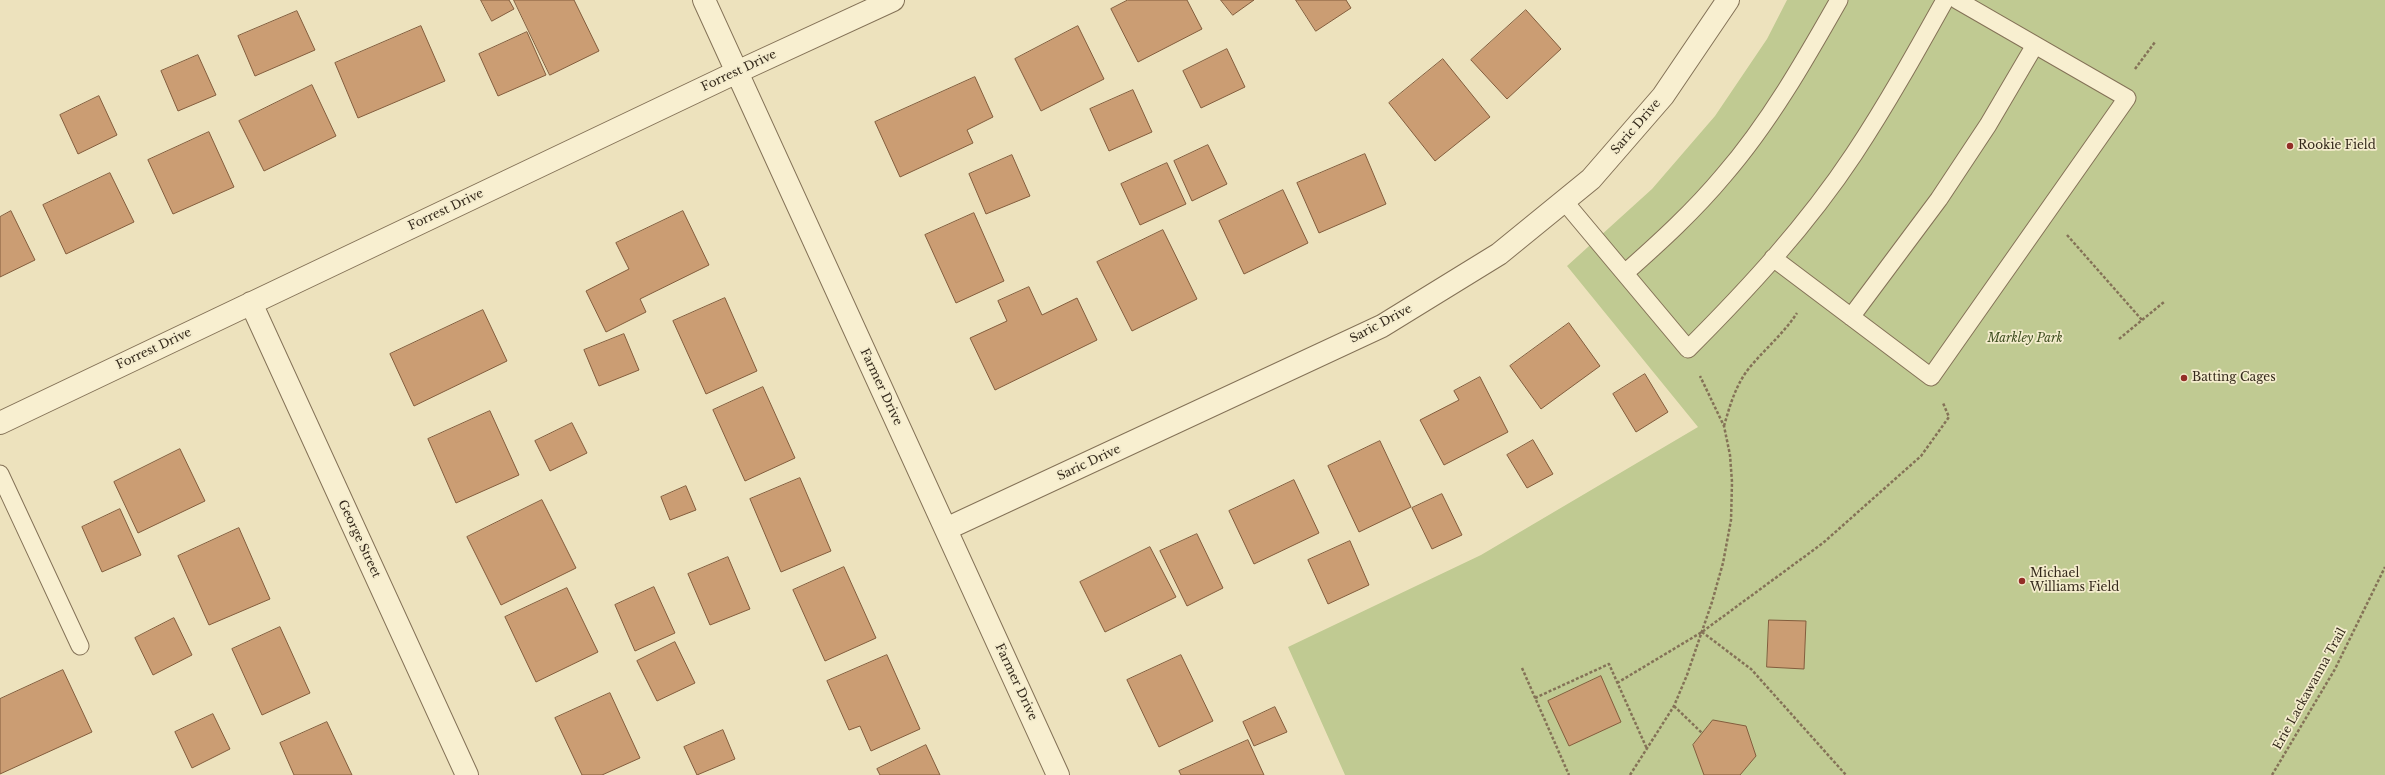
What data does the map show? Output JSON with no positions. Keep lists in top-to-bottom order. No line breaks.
{"streets":{"street":["Forrest Drive","Saric Drive","Farmer Drive","George Street"],"path":["Erie Lackawanna Trail"]},"crossings":[["Forrest Drive","Farmer Drive"],["Forrest Drive","George Street"],["Saric Drive","Farmer Drive"]],"parks":["Markley Park"],"places":["Rookie Field","Batting Cages","Michael Williams Field"]}
